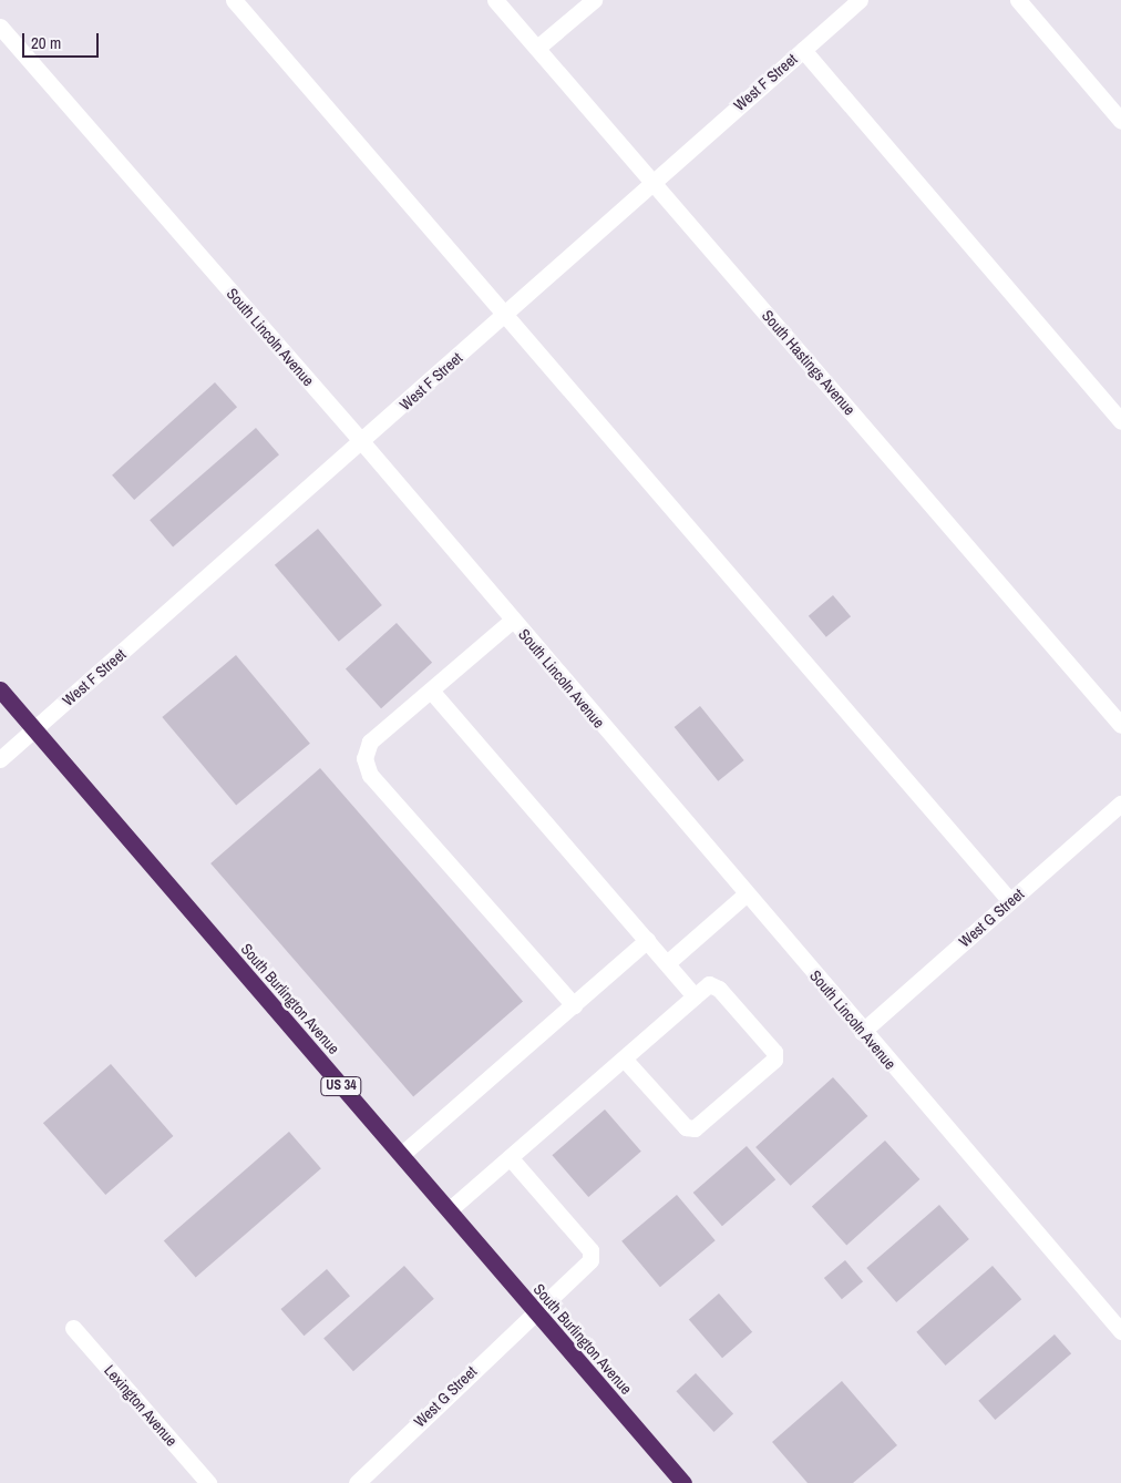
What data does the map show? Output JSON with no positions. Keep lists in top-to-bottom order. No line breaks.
{"streets":{"highway":["South Burlington Avenue","US 34"],"street":["West F Street","South Lincoln Avenue","South Hastings Avenue","West G Street","Lexington Avenue"]},"crossings":[["West F Street","South Lincoln Avenue"],["West F Street","South Hastings Avenue"],["West F Street","South Burlington Avenue"],["South Lincoln Avenue","West G Street"],["West G Street","South Burlington Avenue"]],"scale_bar":"20 m"}
